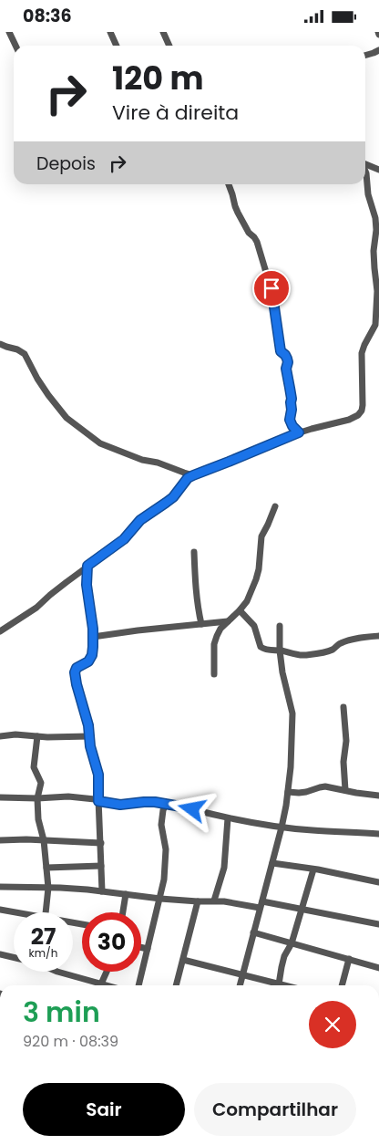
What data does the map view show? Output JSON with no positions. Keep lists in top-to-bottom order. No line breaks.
{"page":{"status":"08:36","turn":["120 m","Vire à direita"],"then":"Depois","speed":"27 km/h","limit":"30","heading":["3 min","920 m · 08:39"],"buttons":["Sair","Compartilhar"]}}
